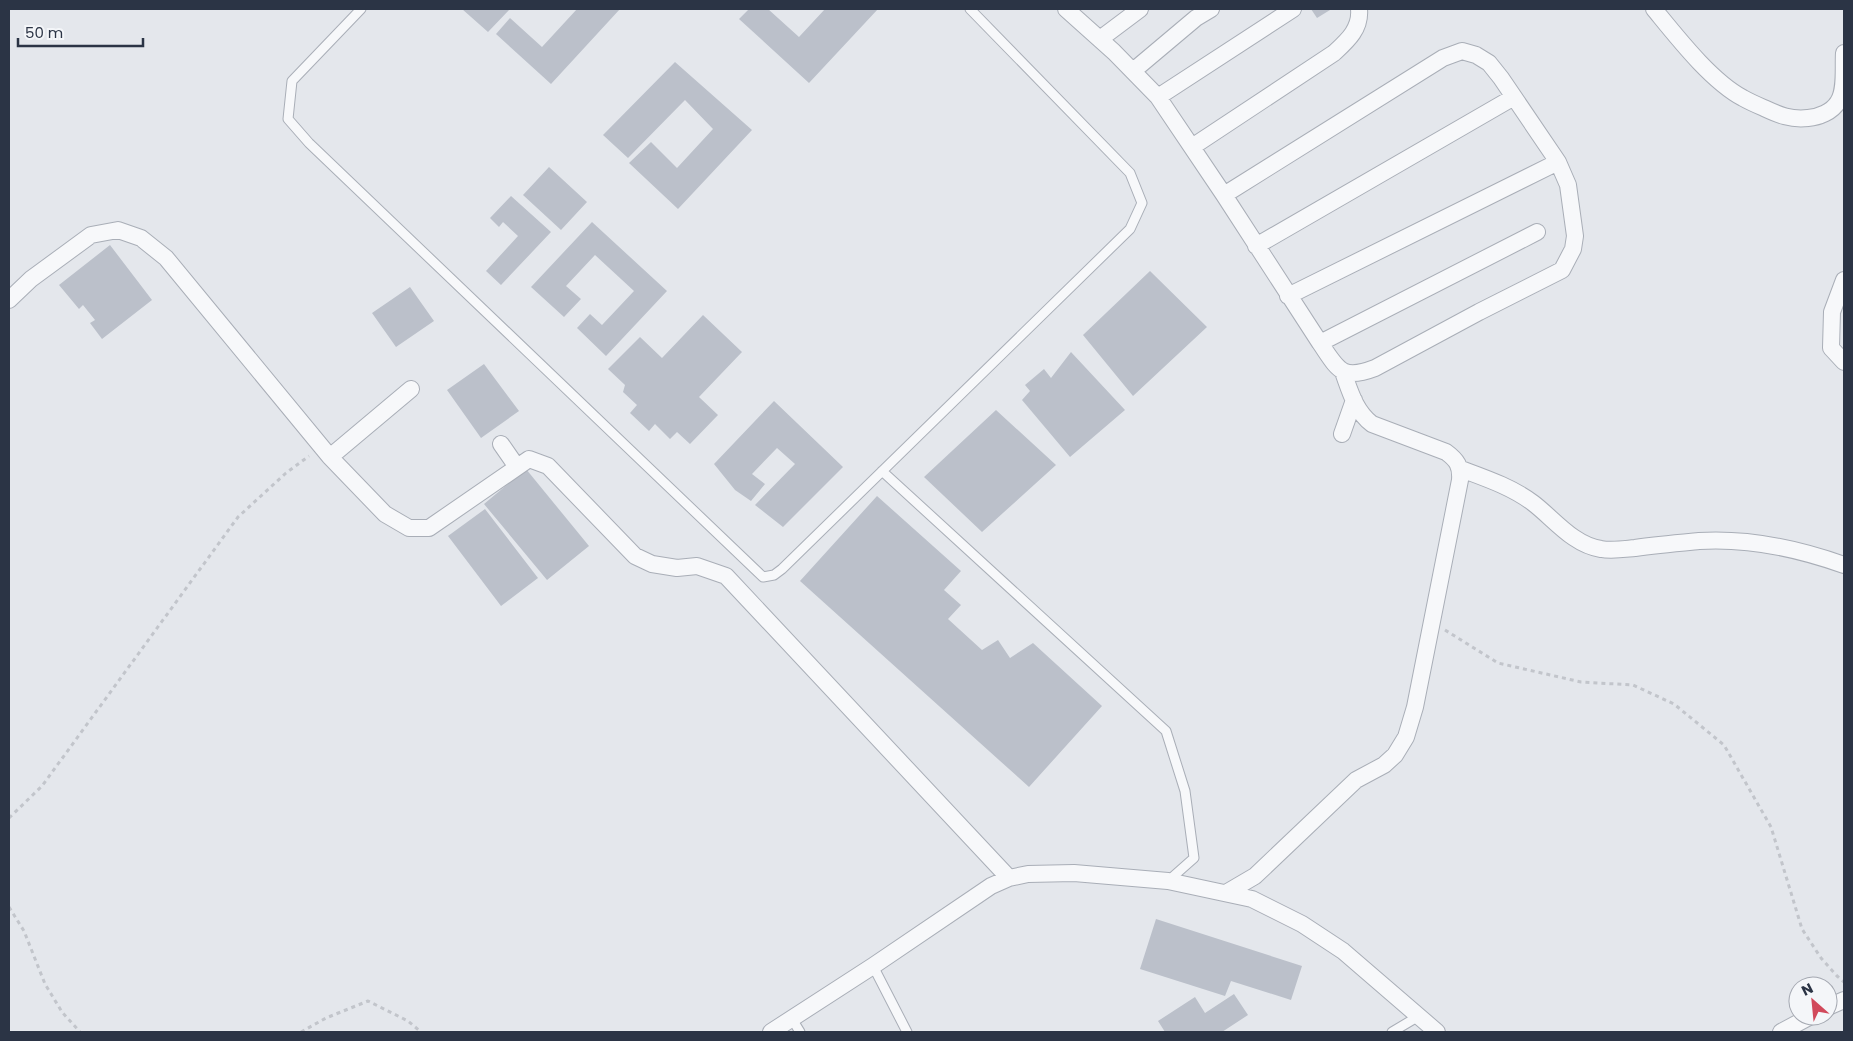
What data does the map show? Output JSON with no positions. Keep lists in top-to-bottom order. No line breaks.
{"scale_bar":"50 m","north":"top left"}
